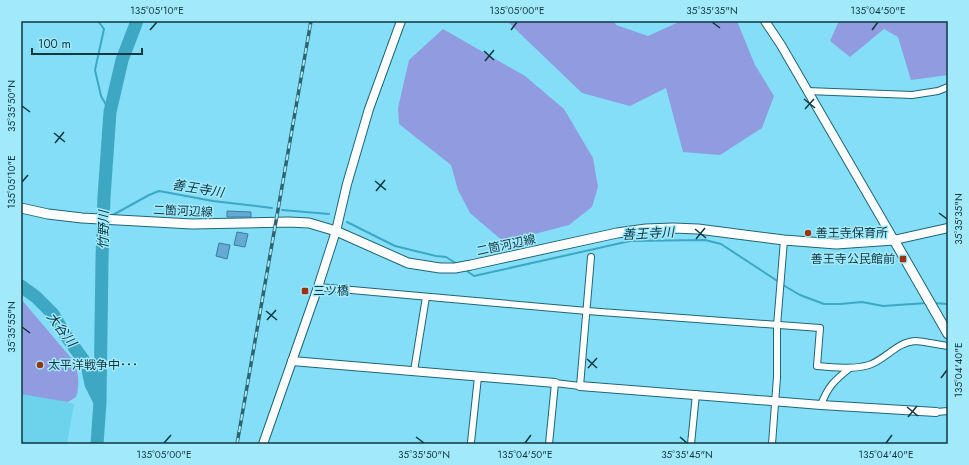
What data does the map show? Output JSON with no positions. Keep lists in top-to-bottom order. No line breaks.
{"streets":{"main road":["二箇河辺線"]},"water":["善王寺川","竹野川","大谷川"],"places":{"other":["善王寺保育所","太平洋戦争中･･･"],"transit":["善王寺公民館前","三ツ橋"]},"scale_bar":"100 m","coordinates":["135°05'10\"E","135°05'00\"E","35°35'35\"N","135°04'50\"E","35°35'50\"N","35°35'55\"N","135°04'40\"E","35°35'45\"N"]}
